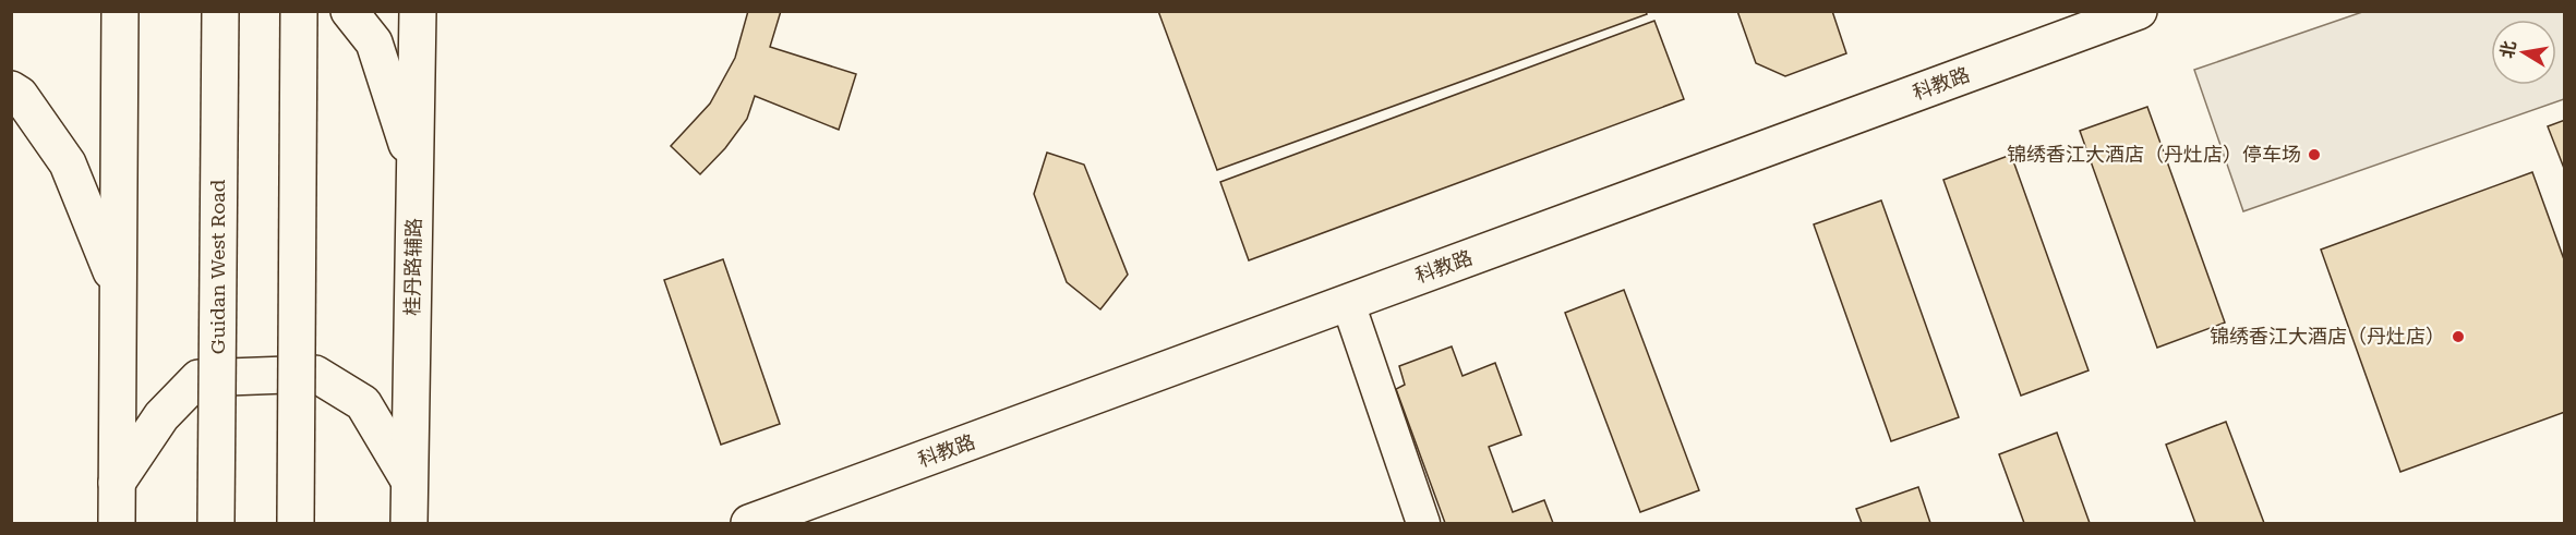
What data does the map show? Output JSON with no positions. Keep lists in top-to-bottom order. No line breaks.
{"streets":{"main road":["科教路","Guidan West Road","桂丹路辅路"]},"places":["锦绣香江大酒店（丹灶店）停车场","锦绣香江大酒店（丹灶店）"],"north":"left"}
